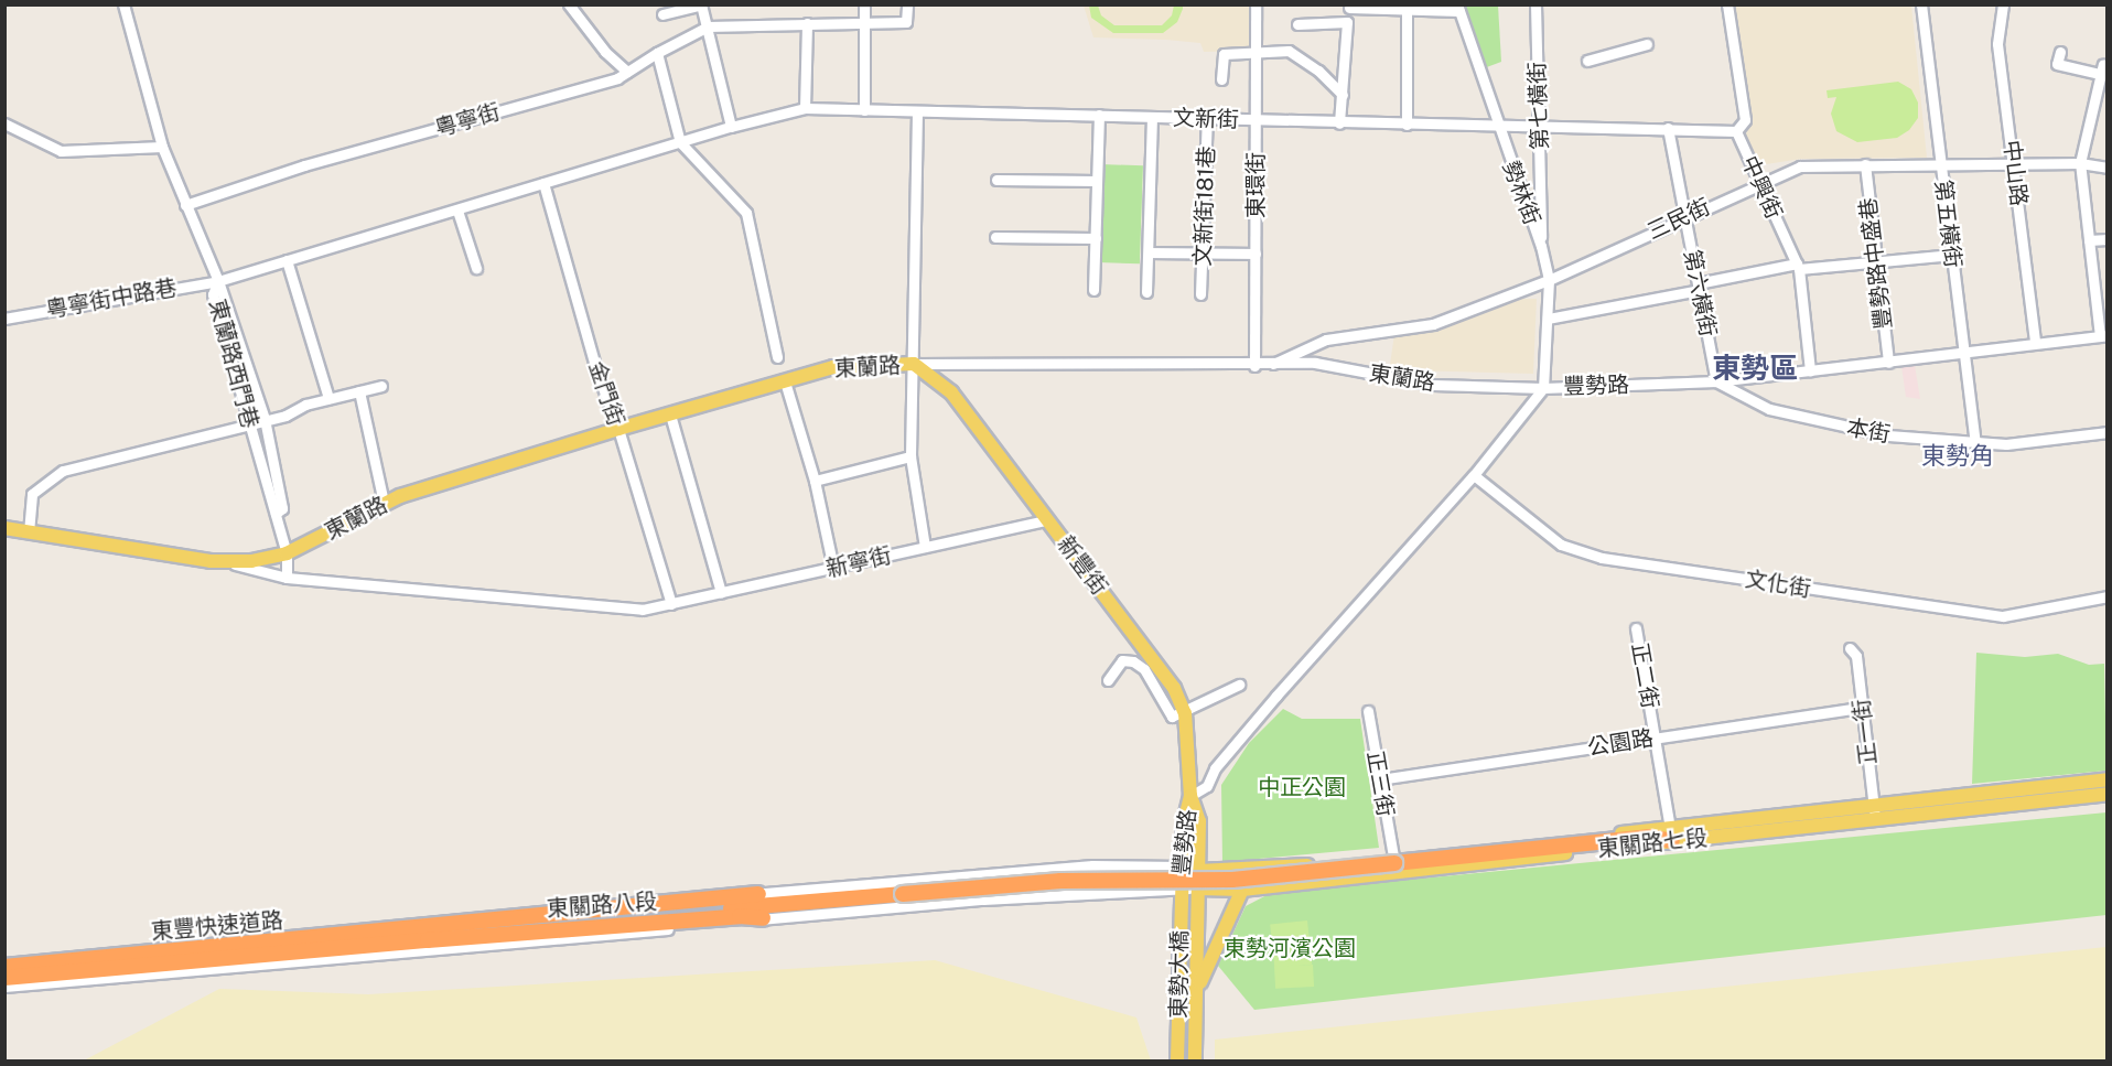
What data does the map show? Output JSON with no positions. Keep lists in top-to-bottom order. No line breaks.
{"streets":{"highway":["東豐快速道路"],"main road":["東蘭路","豐勢路","新豐街","東關路七段","東勢大橋"],"street":["第七橫街","文新街","粵寧街","中山路","東環街","中興街","勢林街","文新街181巷","三民街","第五橫街","豐勢路中盛巷","第六橫街","粵寧街中路巷","東蘭路西門巷","金門街","本街","新寧街","文化街","正二街","正一街","公園路","正三街","東關路八段"]},"crossings":[["第七橫街","文新街"],["第七橫街","勢林街"],["文新街","東環街"],["文新街","中興街"],["文新街","勢林街"],["文新街","文新街181巷"],["文新街","第六橫街"],["粵寧街","東蘭路西門巷"],["中山路","三民街"],["中山路","豐勢路"],["東環街","東蘭路"],["中興街","三民街"],["中興街","豐勢路"],["勢林街","三民街"],["勢林街","東蘭路"],["勢林街","豐勢路"],["三民街","第五橫街"],["三民街","豐勢路中盛巷"],["三民街","第六橫街"],["三民街","東蘭路"],["第五橫街","豐勢路"],["第五橫街","本街"],["豐勢路中盛巷","豐勢路"],["第六橫街","豐勢路"],["第六橫街","本街"],["粵寧街中路巷","東蘭路西門巷"],["東蘭路西門巷","東蘭路"],["東蘭路","豐勢路"],["東蘭路","金門街"],["東蘭路","新寧街"],["東蘭路","新豐街"],["豐勢路","本街"],["豐勢路","新豐街"],["豐勢路","文化街"],["豐勢路","東關路七段"],["豐勢路","東關路八段"],["豐勢路","東勢大橋"],["金門街","新寧街"],["新寧街","新豐街"],["正二街","公園路"],["正二街","東關路七段"],["正一街","公園路"],["正一街","東關路七段"],["公園路","正三街"],["正三街","東關路七段"],["東關路七段","東關路八段"],["東關路七段","東勢大橋"],["東關路八段","東勢大橋"]],"districts":["東勢區","東勢角"],"parks":["中正公園","東勢河濱公園"]}
